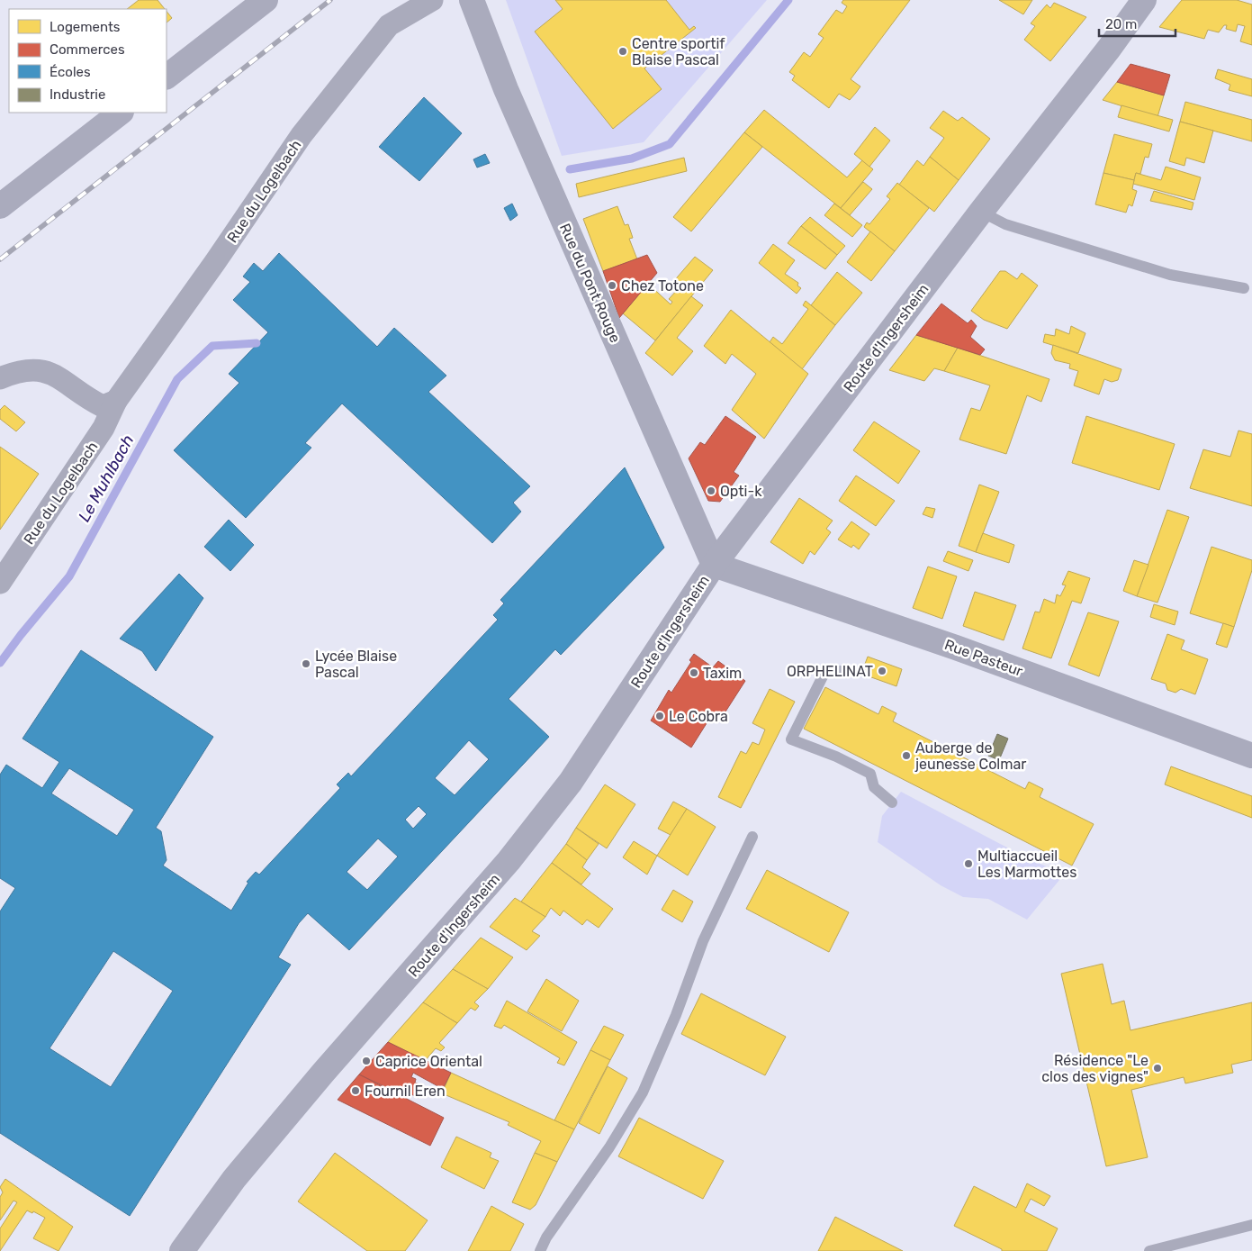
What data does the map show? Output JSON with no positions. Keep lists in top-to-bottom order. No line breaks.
{"streets":{"main road":["Rue du Pont Rouge","Route d'Ingersheim","Rue Pasteur"],"street":["Rue du Logelbach"]},"crossings":[["Rue du Pont Rouge","Route d'Ingersheim"],["Rue du Pont Rouge","Rue Pasteur"],["Route d'Ingersheim","Rue Pasteur"]],"water":["Le Muhlbach"],"places":["Centre sportif Blaise Pascal","Chez Totone","Opti-k","Lycée Blaise Pascal","ORPHELINAT","Taxim","Le Cobra","Auberge de jeunesse Colmar","Multiaccueil Les Marmottes","Caprice Oriental","Résidence \"Le clos des vignes\"","Fournil Eren"],"legend":["Logements","Commerces","Écoles","Industrie"],"scale_bar":"20 m"}
